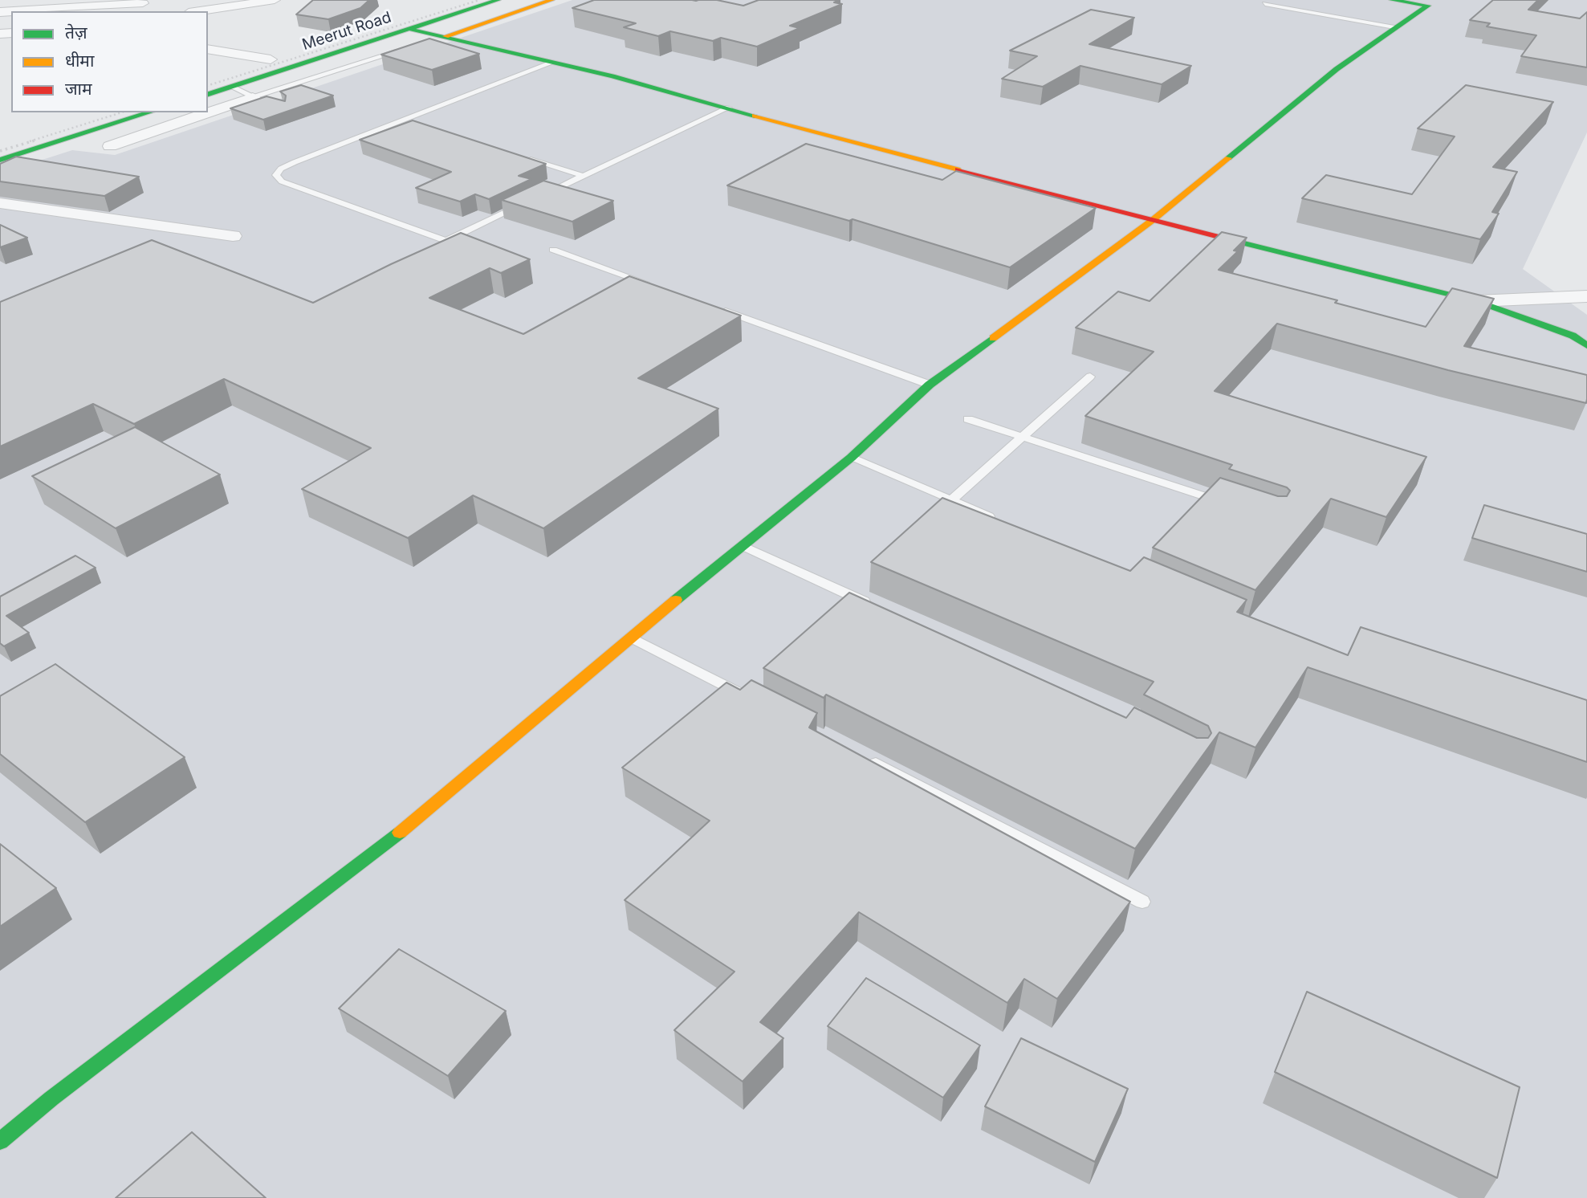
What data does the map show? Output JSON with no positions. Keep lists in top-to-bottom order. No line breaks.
{"streets":{"street":["Meerut Road"]},"legend":["तेज़","धीमा","जाम"]}
